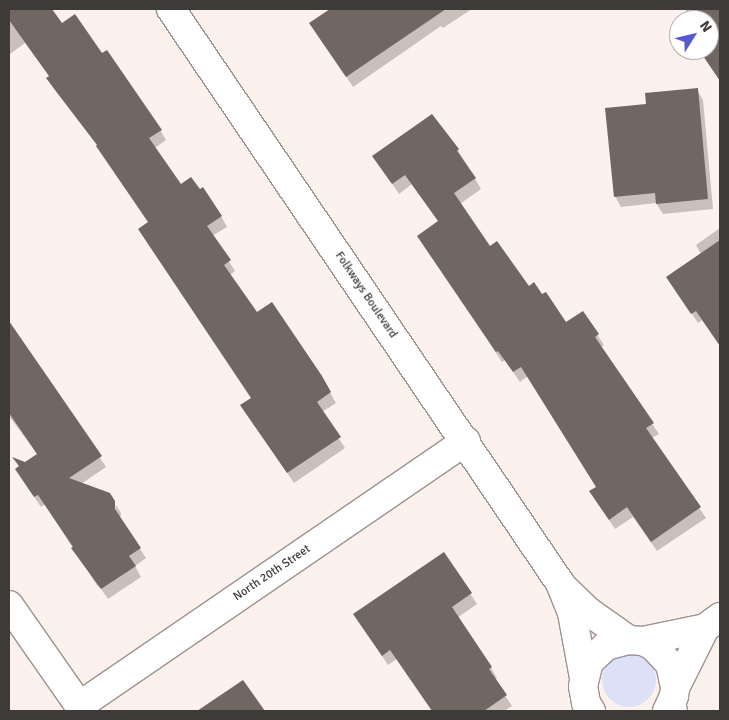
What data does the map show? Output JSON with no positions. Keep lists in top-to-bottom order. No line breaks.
{"streets":{"street":["Folkways Boulevard","North 20th Street"]},"crossings":[["Folkways Boulevard","North 20th Street"]],"north":"top right"}
